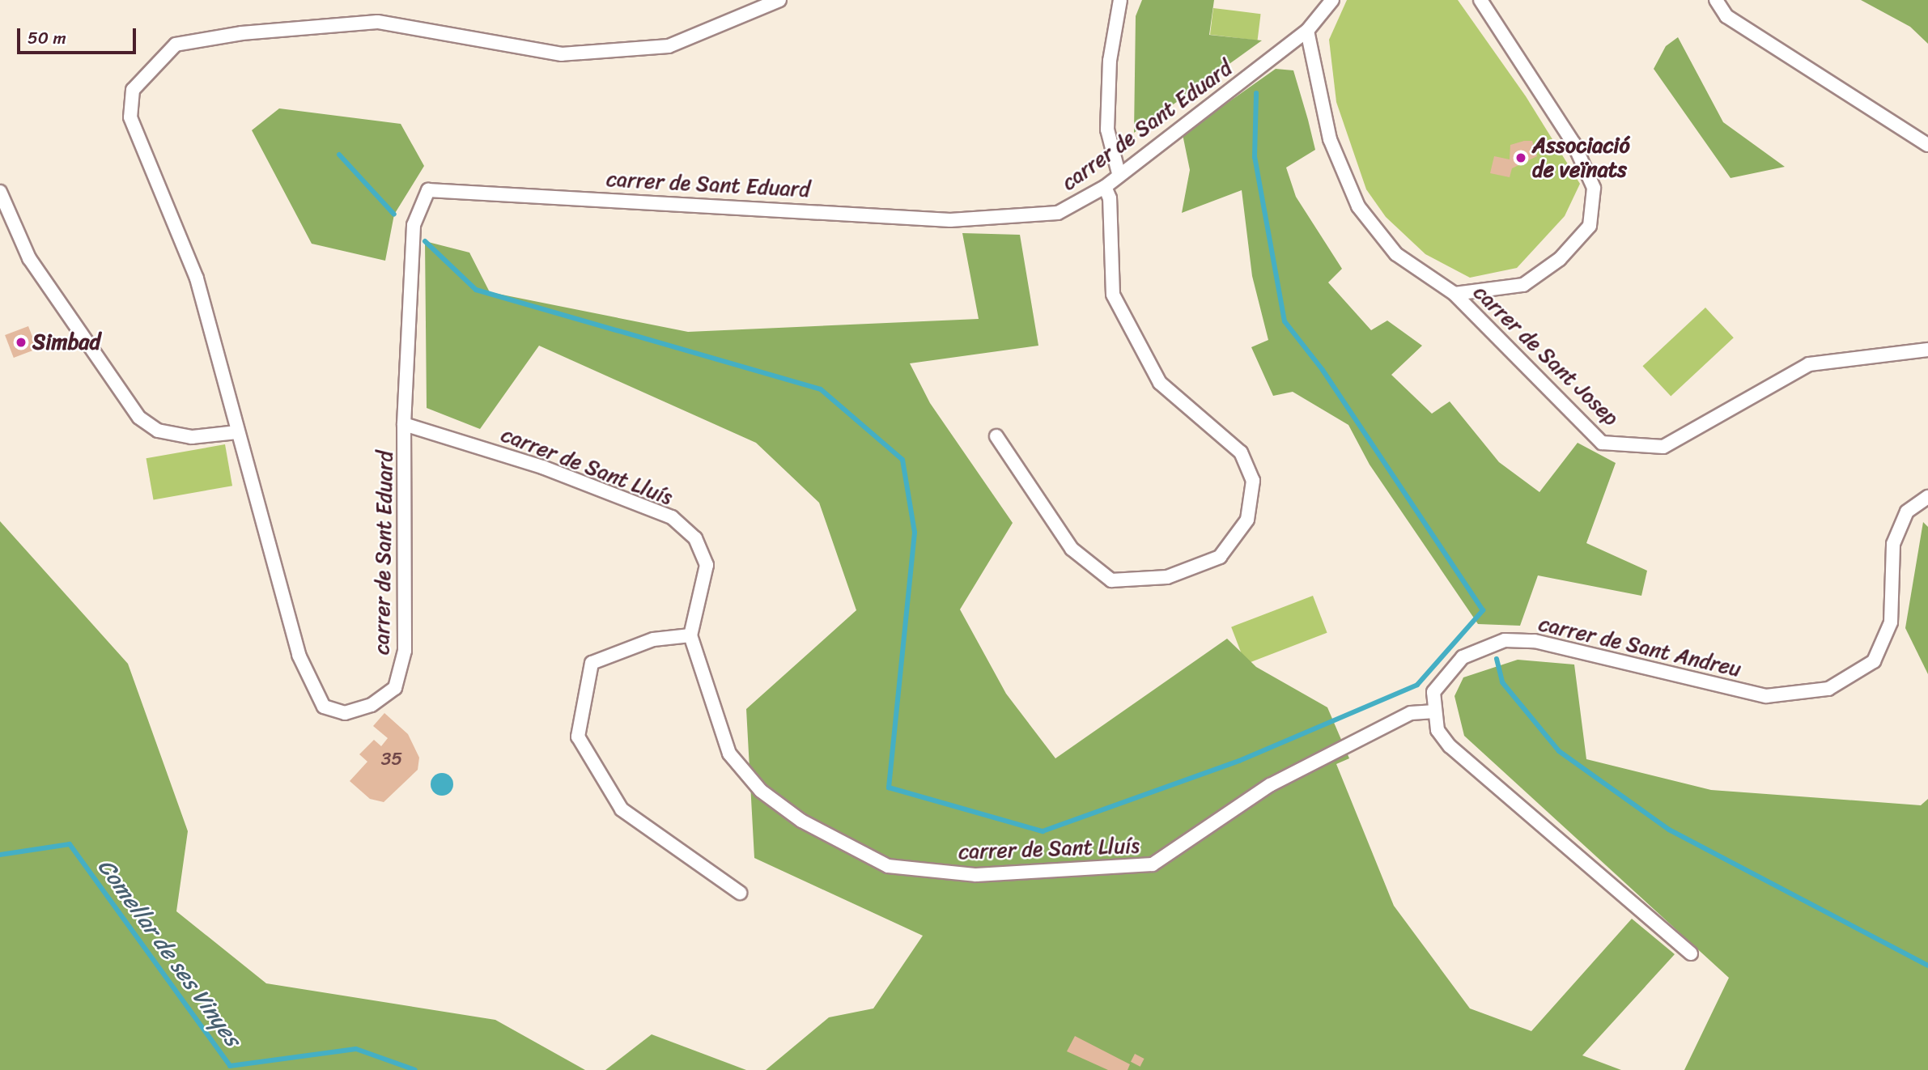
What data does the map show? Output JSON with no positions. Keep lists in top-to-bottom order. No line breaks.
{"streets":{"street":["carrer de Sant Eduard","carrer de Sant Josep","carrer de Sant Lluís","carrer de Sant Andreu"]},"crossings":[["carrer de Sant Eduard","carrer de Sant Josep"],["carrer de Sant Eduard","carrer de Sant Lluís"],["carrer de Sant Lluís","carrer de Sant Andreu"]],"water":["Comellar de ses Vinyes"],"places":["Associació de veïnats","Simbad"],"house_numbers":["35"],"scale_bar":"50 m"}
